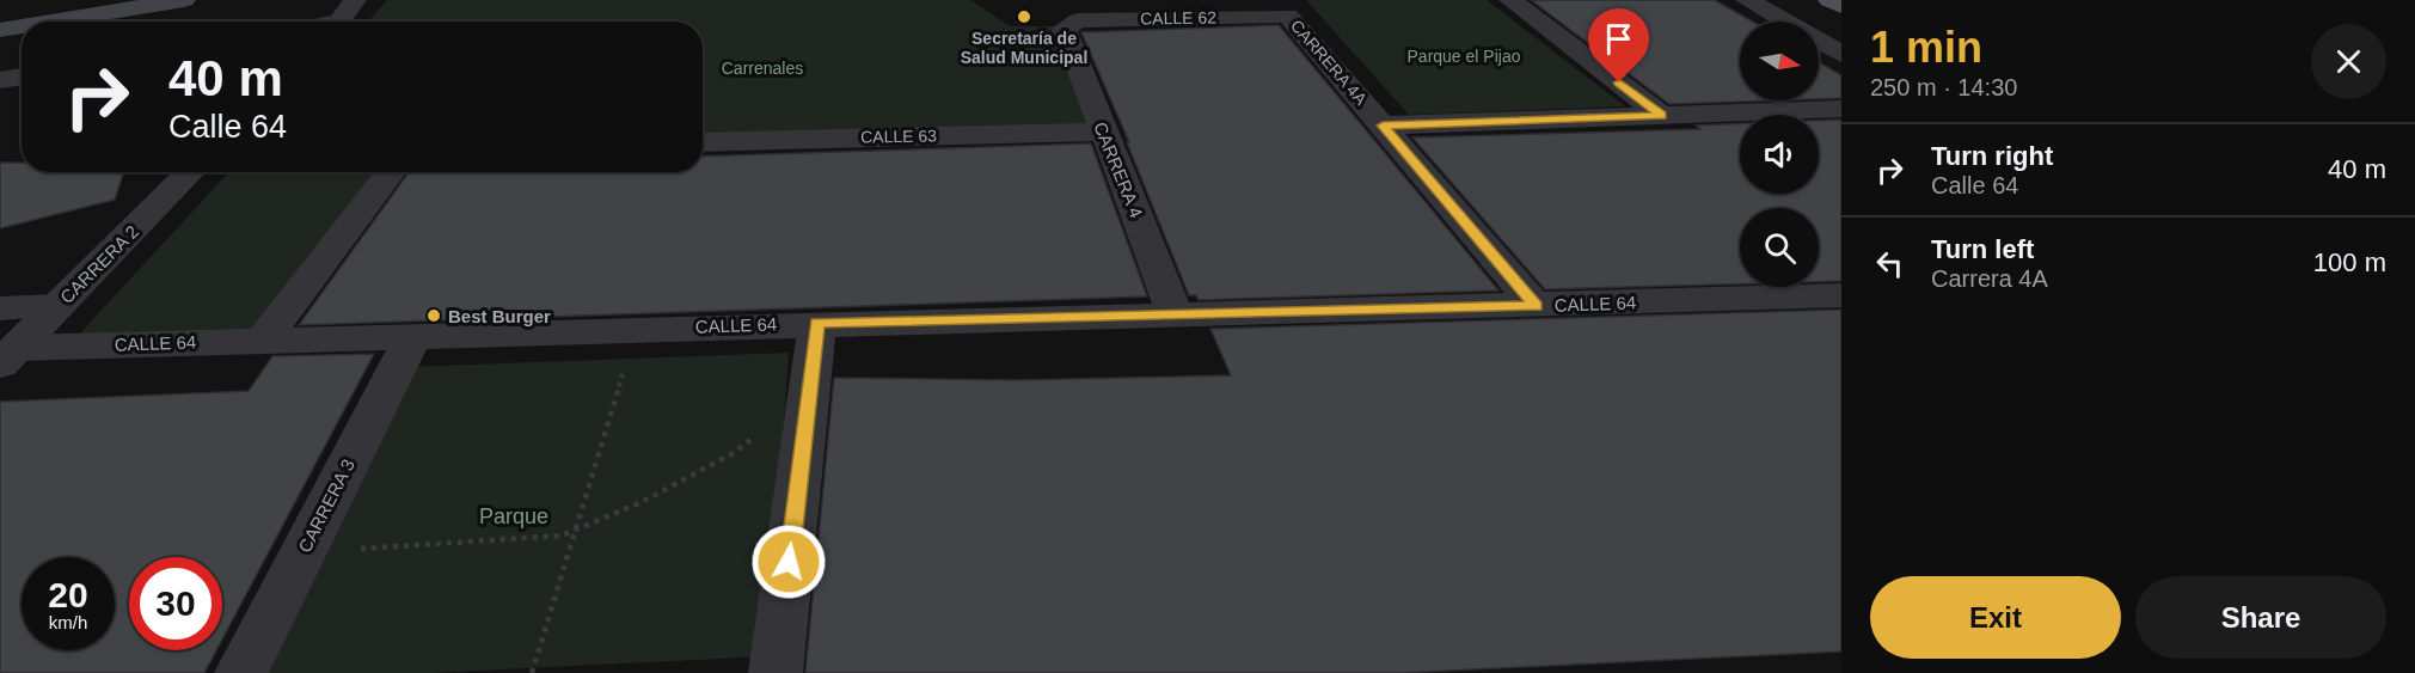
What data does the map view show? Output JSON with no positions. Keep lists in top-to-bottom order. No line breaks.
{"streets":{"street":["CALLE 62","CARRERA 4A","CALLE 63","CARRERA 4","CARRERA 2","CALLE 64","CARRERA 3"]},"crossings":[["CALLE 62","CARRERA 4A"],["CALLE 62","CARRERA 4"],["CARRERA 4A","CALLE 64"],["CALLE 63","CARRERA 4"],["CARRERA 4","CALLE 64"],["CARRERA 2","CALLE 64"],["CALLE 64","CARRERA 3"]],"parks":["Parque el Pijao","Carrenales","Parque"],"places":["Secretaría de Salud Municipal","Best Burger"],"north":"right","page":{"heading":["1 min","250 m · 14:30"],"turn":["40 m","Calle 64"],"list":[{"name":"Turn right","note":"Calle 64","value":"40 m"},{"name":"Turn left","note":"Carrera 4A","value":"100 m"}],"speed":"20 km/h","limit":"30","buttons":["Exit","Share"]}}
